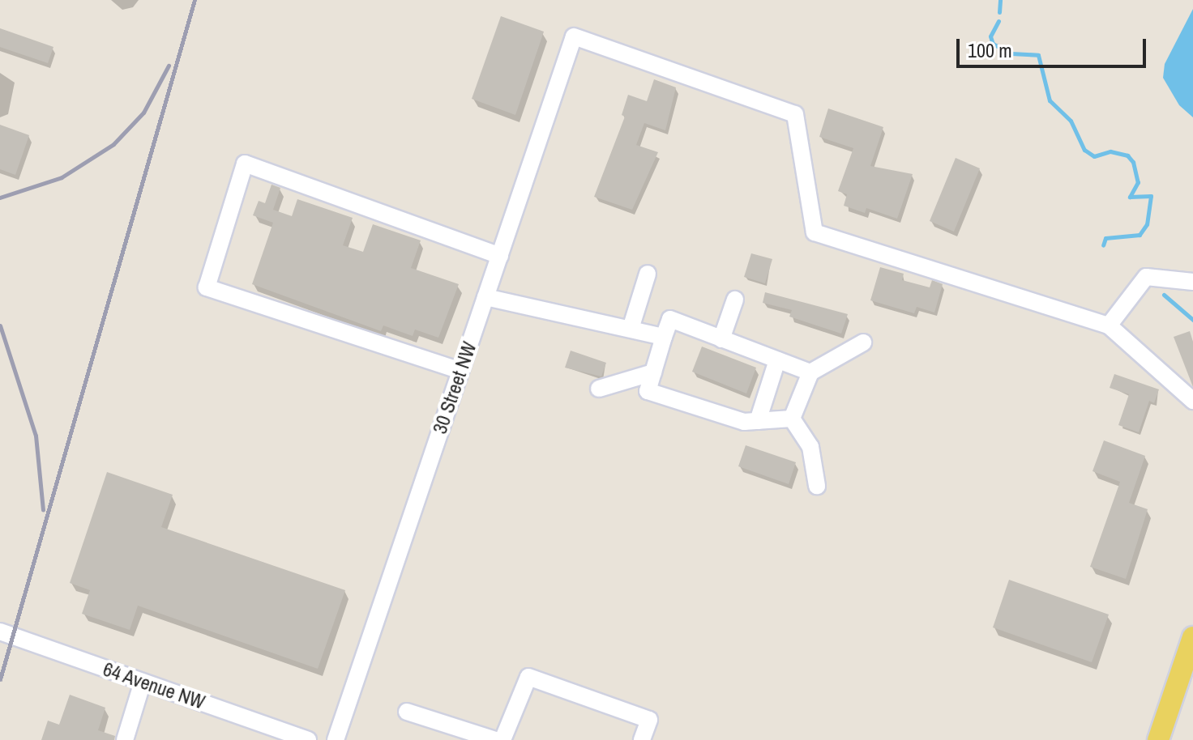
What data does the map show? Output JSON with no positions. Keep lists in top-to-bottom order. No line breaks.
{"streets":{"street":["30 Street NW","64 Avenue NW"]},"scale_bar":"100 m"}
